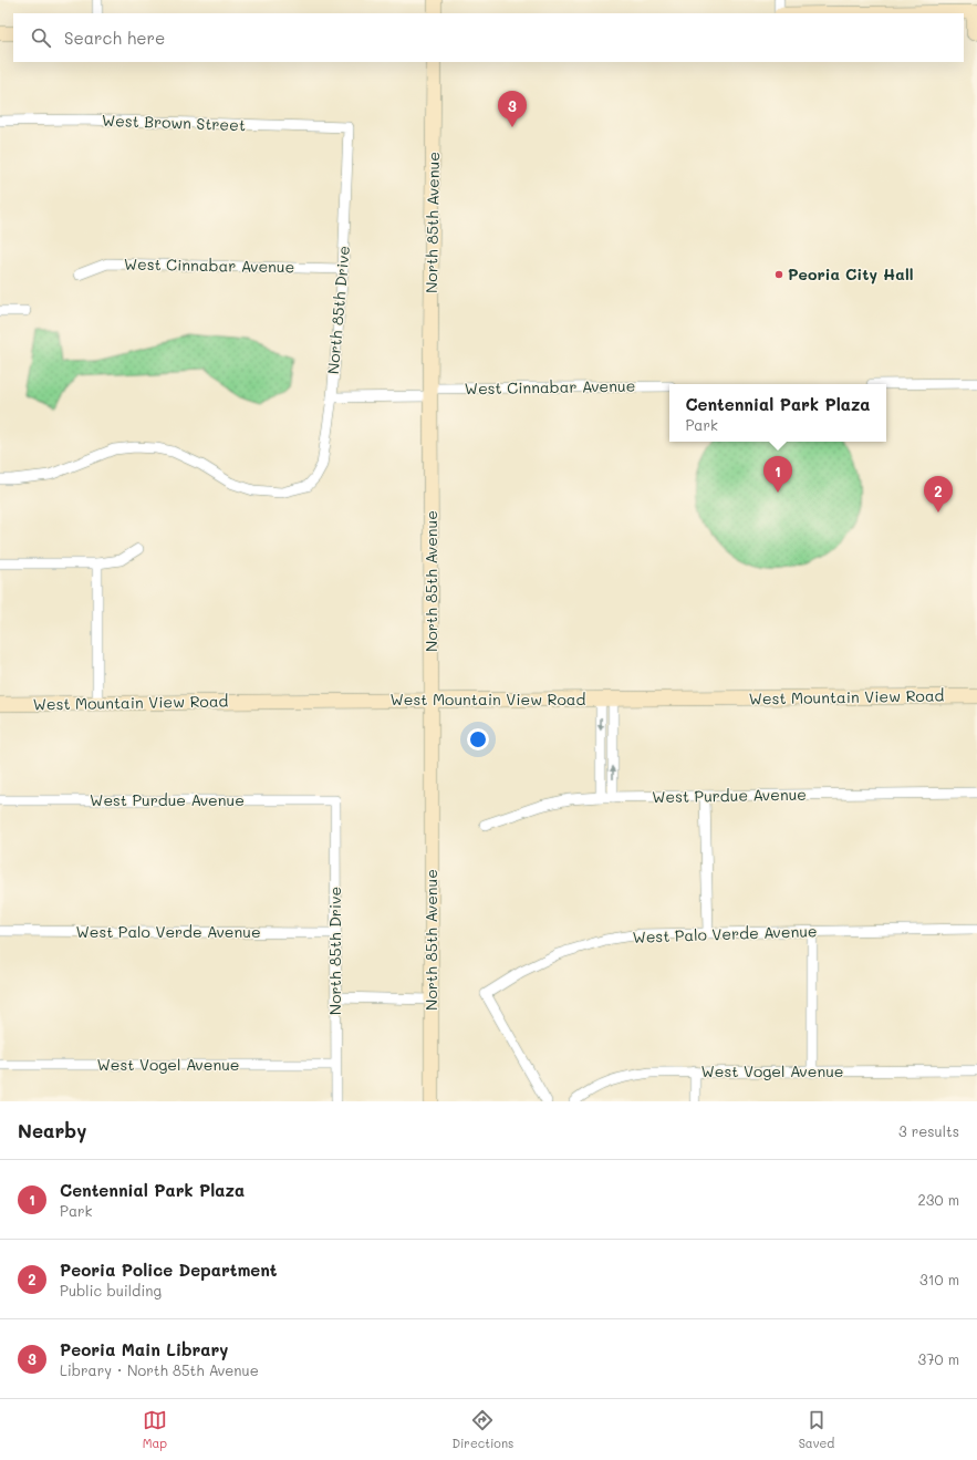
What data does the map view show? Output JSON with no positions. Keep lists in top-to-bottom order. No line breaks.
{"streets":{"street":["West Brown Street","North 85th Avenue","West Cinnabar Avenue","North 85th Drive","West Mountain View Road","West Purdue Avenue","West Palo Verde Avenue","West Vogel Avenue"]},"crossings":[["West Brown Street","North 85th Drive"],["North 85th Avenue","West Cinnabar Avenue"],["North 85th Avenue","West Mountain View Road"],["West Cinnabar Avenue","North 85th Drive"],["North 85th Drive","West Purdue Avenue"],["North 85th Drive","West Palo Verde Avenue"],["North 85th Drive","West Vogel Avenue"]],"places":["Peoria City Hall"],"page":{"search":"Search here","pins":["3","1","2"],"popup":["Centennial Park Plaza","Park"],"heading":["Nearby","3 results"],"list":[{"mark":"1","name":"Centennial Park Plaza","note":"Park","value":"230 m"},{"mark":"2","name":"Peoria Police Department","note":"Public building","value":"310 m"},{"mark":"3","name":"Peoria Main Library","note":"Library · North 85th Avenue","value":"370 m"}],"nav":["Map","Directions","Saved"]}}
